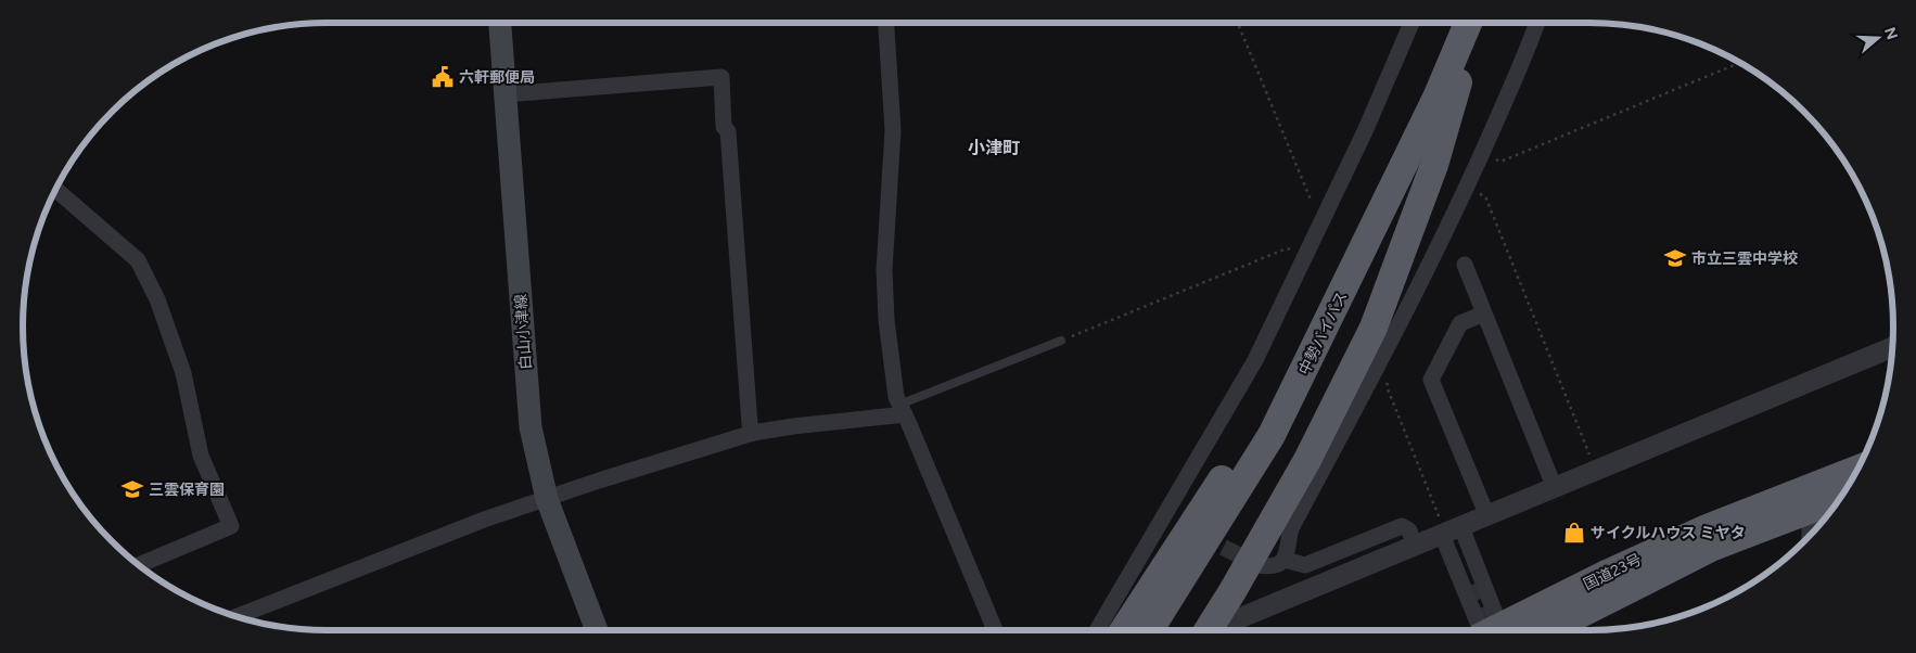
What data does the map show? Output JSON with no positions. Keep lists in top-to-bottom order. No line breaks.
{"streets":{"highway":["中勢バイパス","国道23号"],"main road":["白山小津線"]},"districts":["小津町"],"places":{"public building":["六軒郵便局"],"school or university":["市立三雲中学校","三雲保育園"],"shop":["サイクルハウス ミヤタ"]},"north":"right"}
